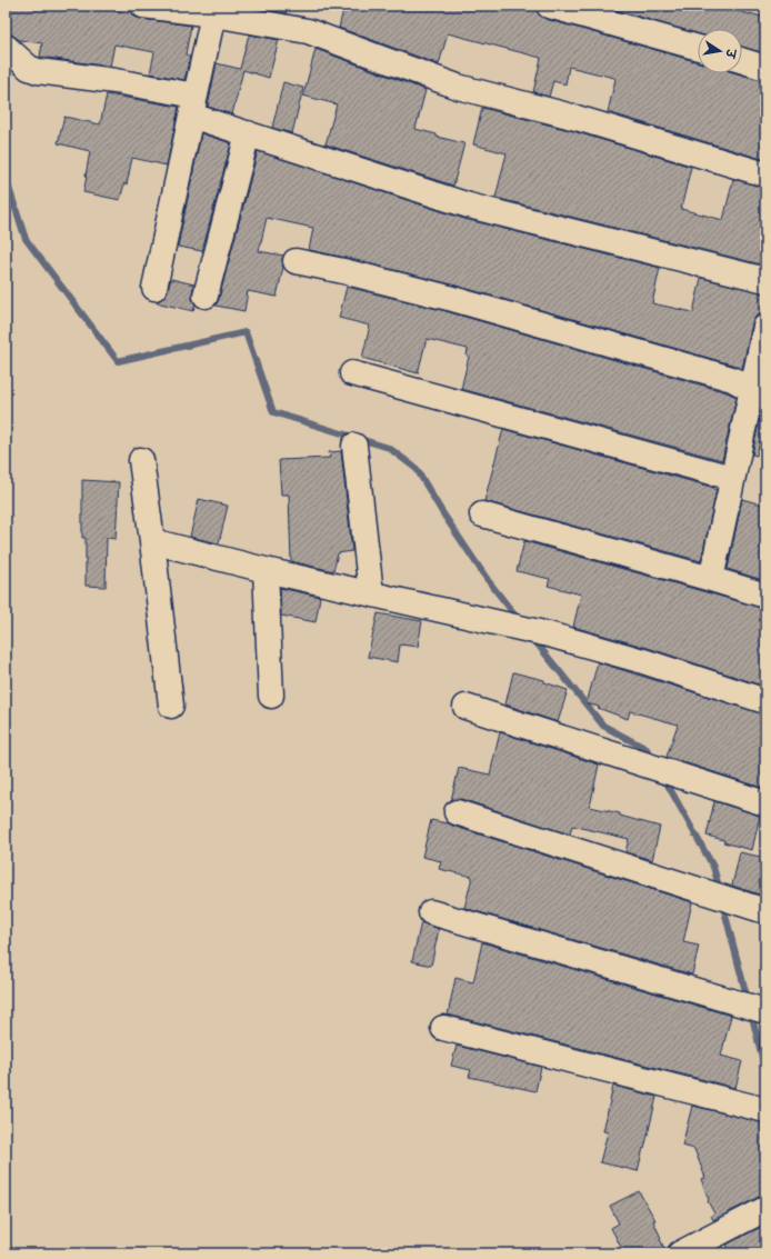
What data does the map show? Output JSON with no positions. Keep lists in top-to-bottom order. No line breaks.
{"north":"right"}
